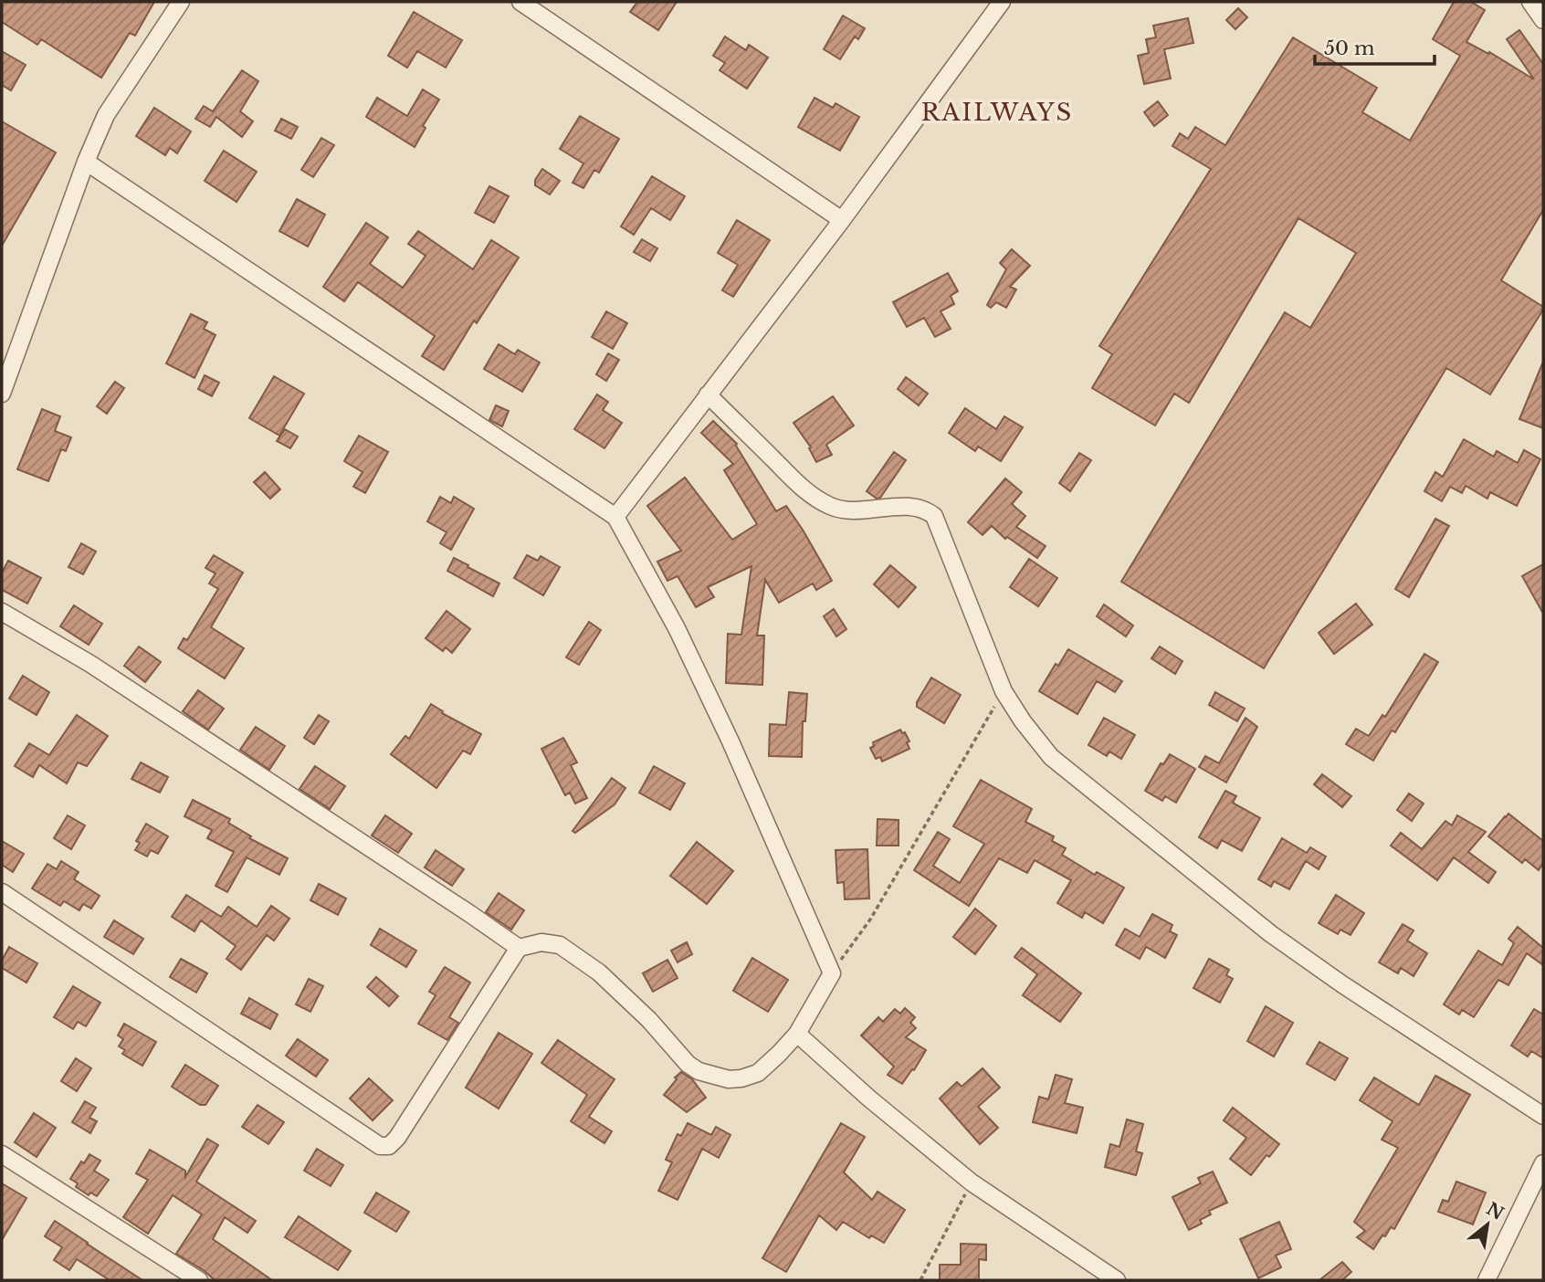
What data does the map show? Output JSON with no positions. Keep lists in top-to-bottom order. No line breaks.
{"districts":["RAILWAYS"],"scale_bar":"50 m","north":"top right"}
